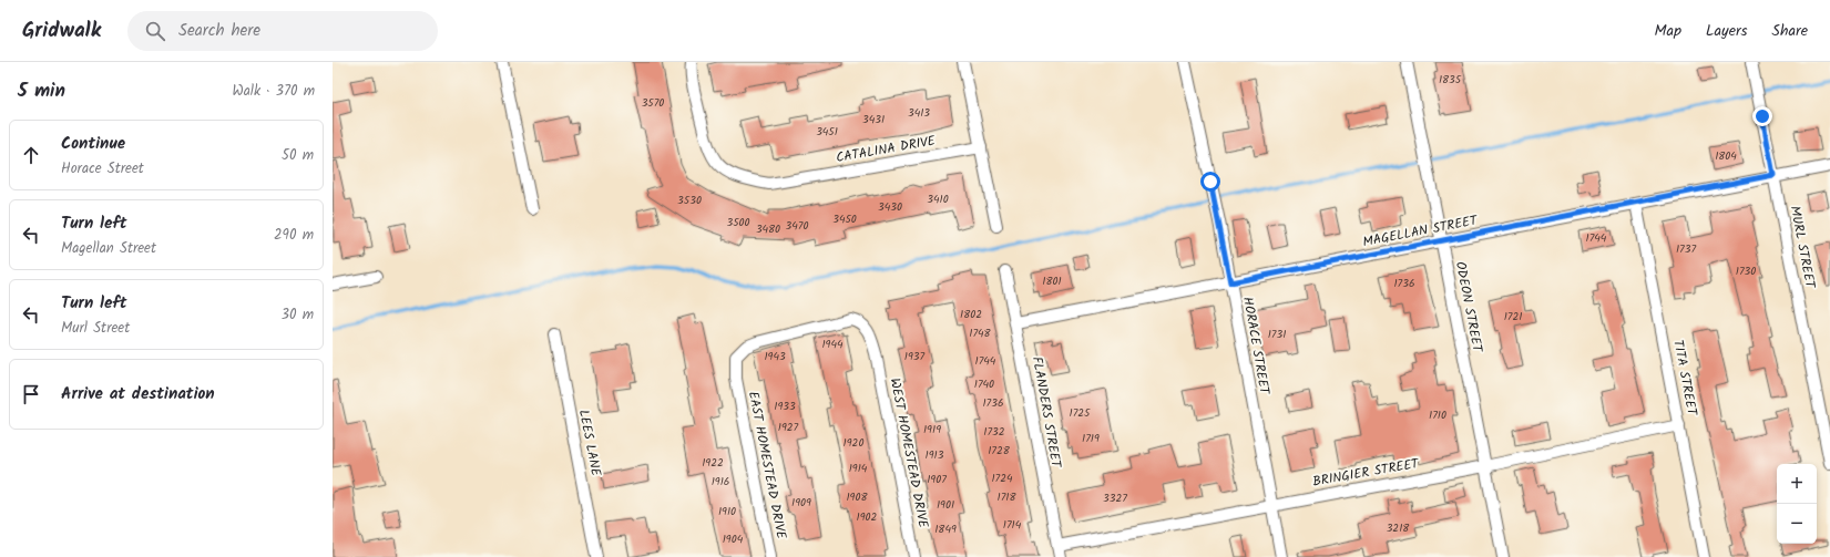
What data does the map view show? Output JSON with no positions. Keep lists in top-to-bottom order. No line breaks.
{"streets":{"street":["CATALINA DRIVE","MAGELLAN STREET","MURL STREET","ODEON STREET","HORACE STREET","TITA STREET","FLANDERS STREET","LEES LANE","WEST HOMESTEAD DRIVE","EAST HOMESTEAD DRIVE","BRINGIER STREET"]},"crossings":[["MAGELLAN STREET","MURL STREET"],["MAGELLAN STREET","ODEON STREET"],["MAGELLAN STREET","HORACE STREET"],["MAGELLAN STREET","TITA STREET"],["MAGELLAN STREET","FLANDERS STREET"],["ODEON STREET","BRINGIER STREET"],["HORACE STREET","BRINGIER STREET"],["TITA STREET","BRINGIER STREET"],["FLANDERS STREET","BRINGIER STREET"],["WEST HOMESTEAD DRIVE","EAST HOMESTEAD DRIVE"]],"house_numbers":["1835","3570","3413","3431","3451","1804","3410","3530","3430","3450","3500","3470","3480","1744","1737","1730","1801","1736","1802","1721","1748","1731","1944","1943","1937","1744","1740","1736","1933","1725","1710","1927","1919","1732","1719","1920","1728","1913","1922","1914","1724","1907","1916","1908","1718","3327","1909","1901","1910","1902","1714","3218","1849","1904"],"page":{"header":"Gridwalk","search":"Search here","nav":["Map","Layers","Share"],"heading":["5 min","Walk · 370 m"],"list":[["Continue","Horace Street","50 m"],["Turn left","Magellan Street","290 m"],["Turn left","Murl Street","30 m"],"Arrive at destination"],"map_buttons":["+","−"]}}
